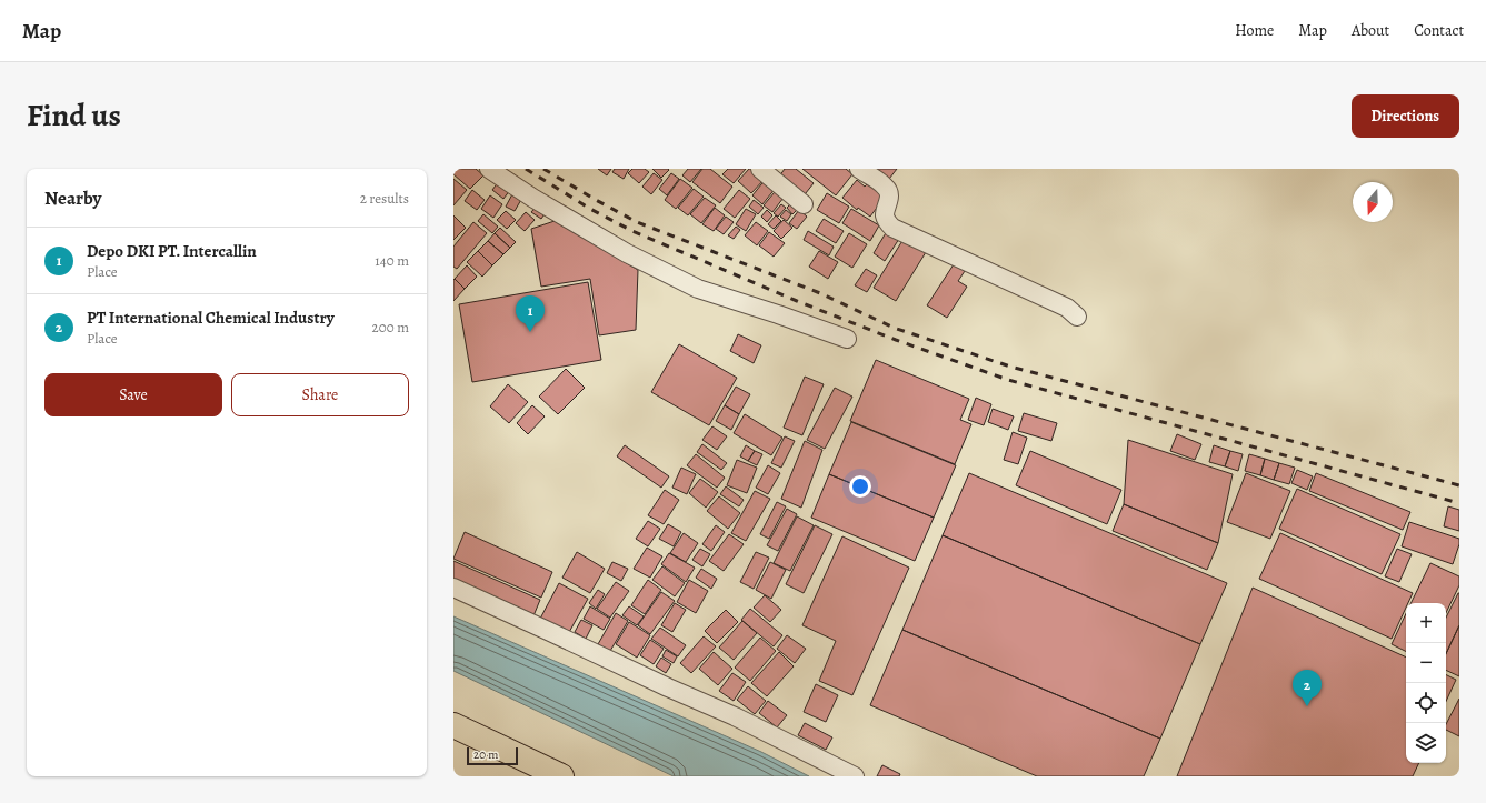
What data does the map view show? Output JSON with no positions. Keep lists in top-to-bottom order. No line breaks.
{"scale_bar":"20 m","north":"bottom","page":{"header":"Map","nav":["Home","Map","About","Contact"],"title":"Find us","buttons":["Directions",["Save","Share"]],"heading":["Nearby","2 results"],"list":[{"mark":"1","name":"Depo DKI PT. Intercallin","note":"Place","value":"140 m"},{"mark":"2","name":"PT International Chemical Industry","note":"Place","value":"200 m"}],"pins":["1","2"],"map_buttons":["+","−"],"scale":"20 m"}}
